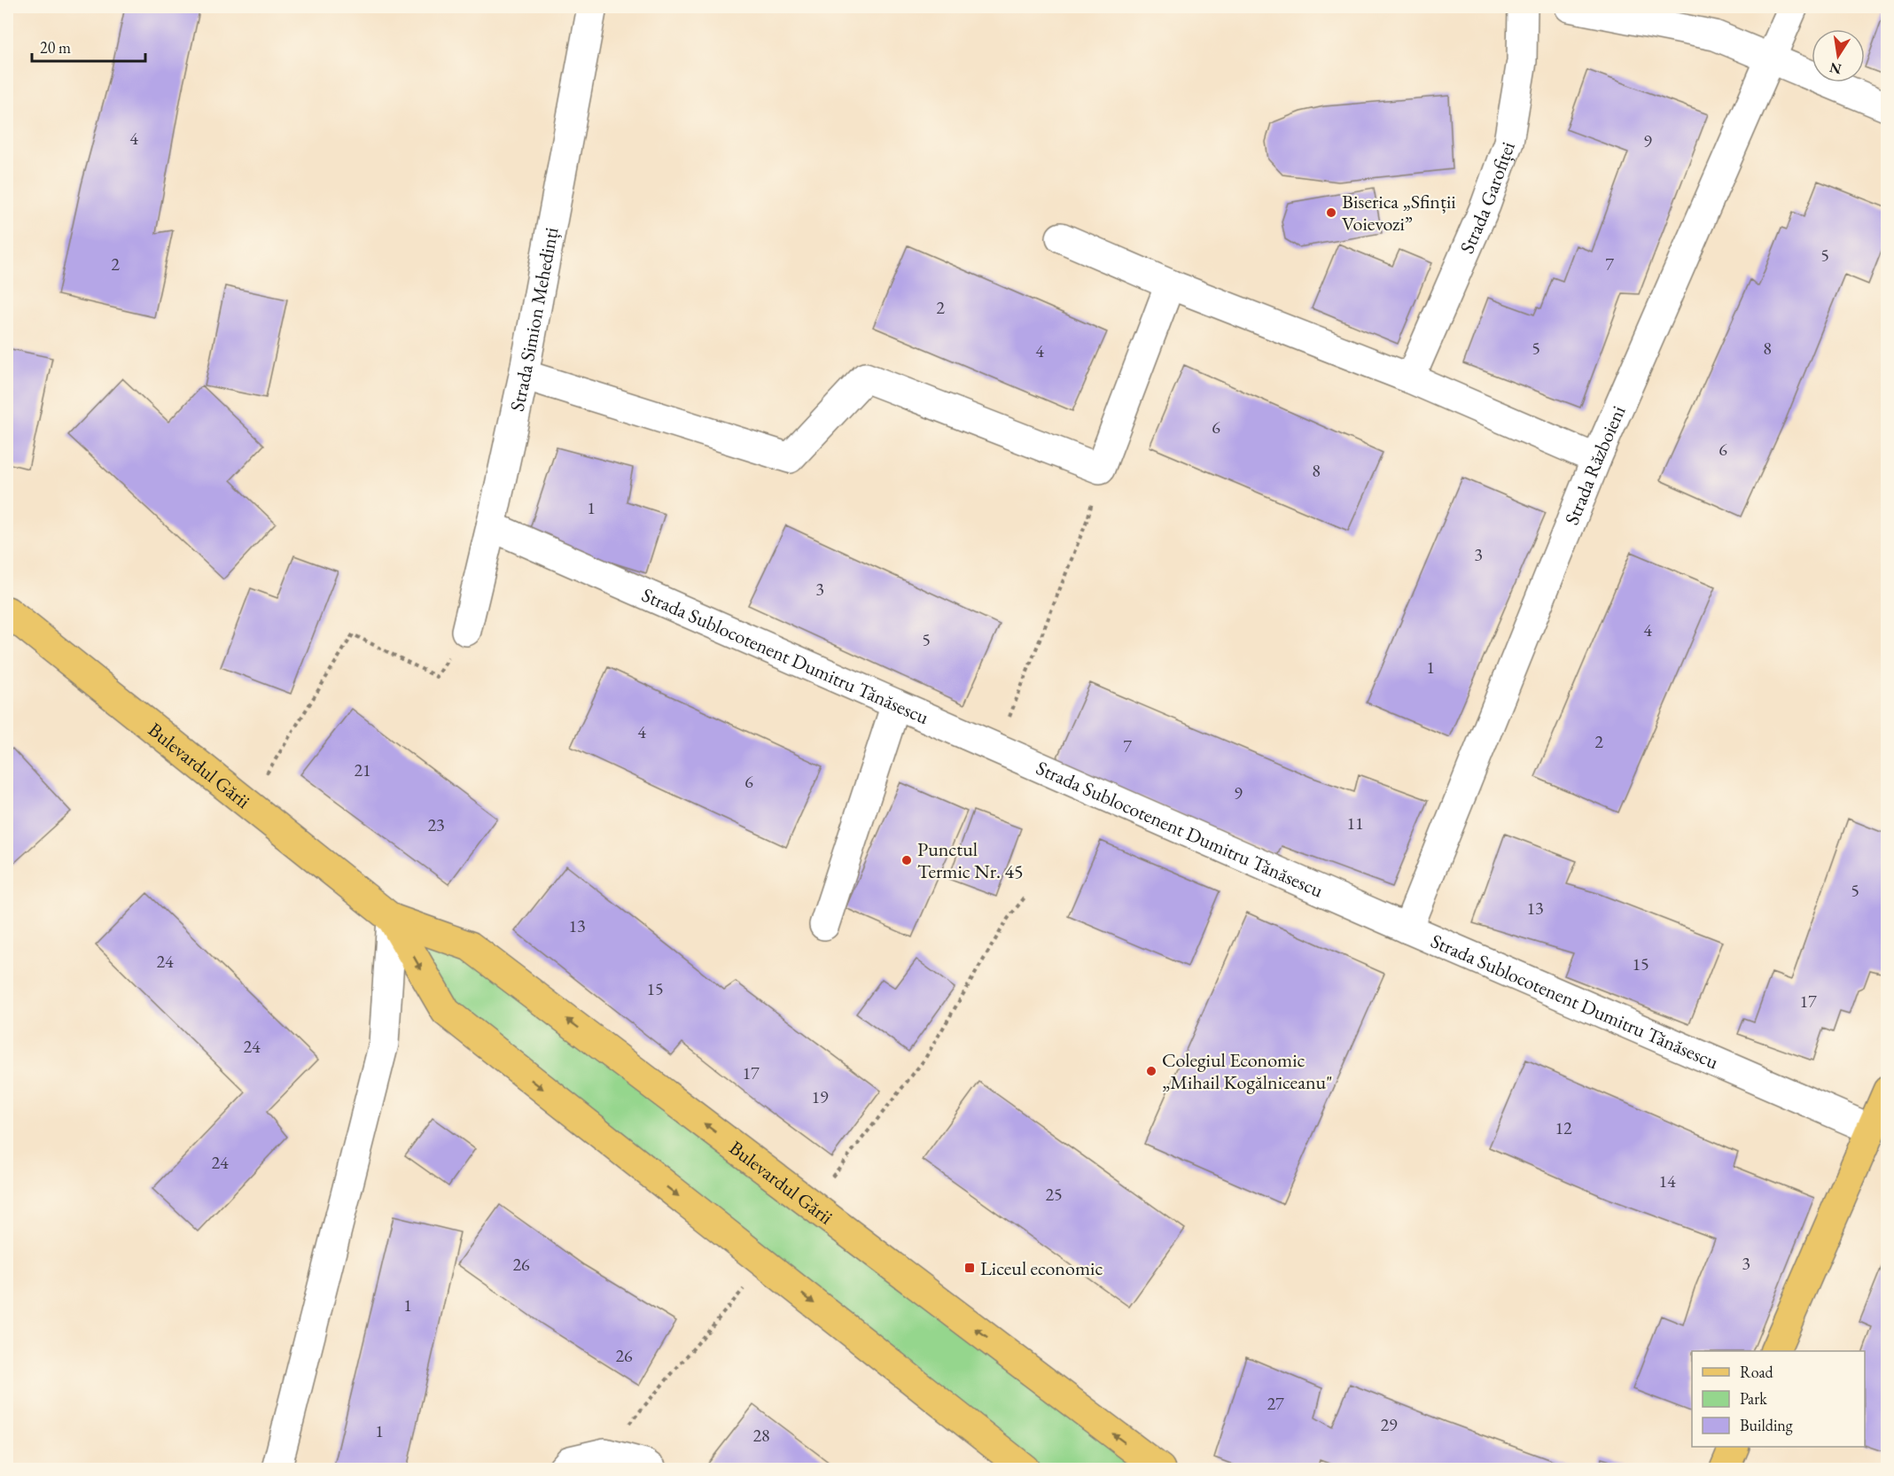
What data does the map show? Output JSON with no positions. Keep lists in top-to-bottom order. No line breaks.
{"streets":{"main road":["Bulevardul Gării"],"street":["Strada Garofiței","Strada Simion Mehedinți","Strada Războieni","Strada Sublocotenent Dumitru Tănăsescu"]},"crossings":[["Strada Simion Mehedinți","Strada Sublocotenent Dumitru Tănăsescu"],["Strada Războieni","Strada Sublocotenent Dumitru Tănăsescu"]],"places":{"other":["Biserica „Sfinții Voievozi”","Punctul Termic Nr. 45","Colegiul Economic „Mihail Kogălniceanu\""],"transit":["Liceul economic"]},"house_numbers":["4","9","5","2","7","2","5","8","4","6","6","8","1","3","3","4","5","1","4","2","7","21","6","9","11","23","5","13","13","24","15","15","17","24","17","19","12","24","14","25","3","26","1","26","27","29","1","28"],"legend":["Road","Park","Building"],"scale_bar":"20 m","north":"bottom"}
